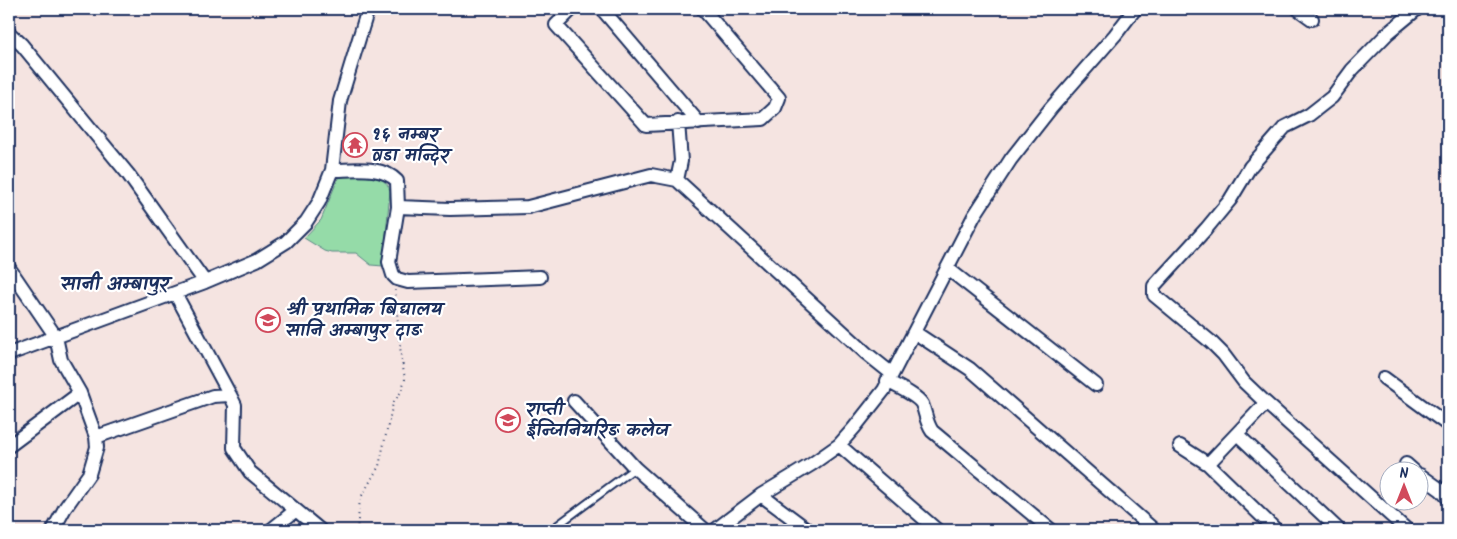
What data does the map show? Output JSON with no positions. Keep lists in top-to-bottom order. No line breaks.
{"districts":["सानी अम्बापुर"],"places":{"temple":["१६ नम्बर वडा मन्दिर"],"school or university":["श्री प्रथामिक बिद्यालय सानि अम्बापुर दाङ","राप्ती ईन्जिनियरिङ कलेज"]},"north":"top"}
